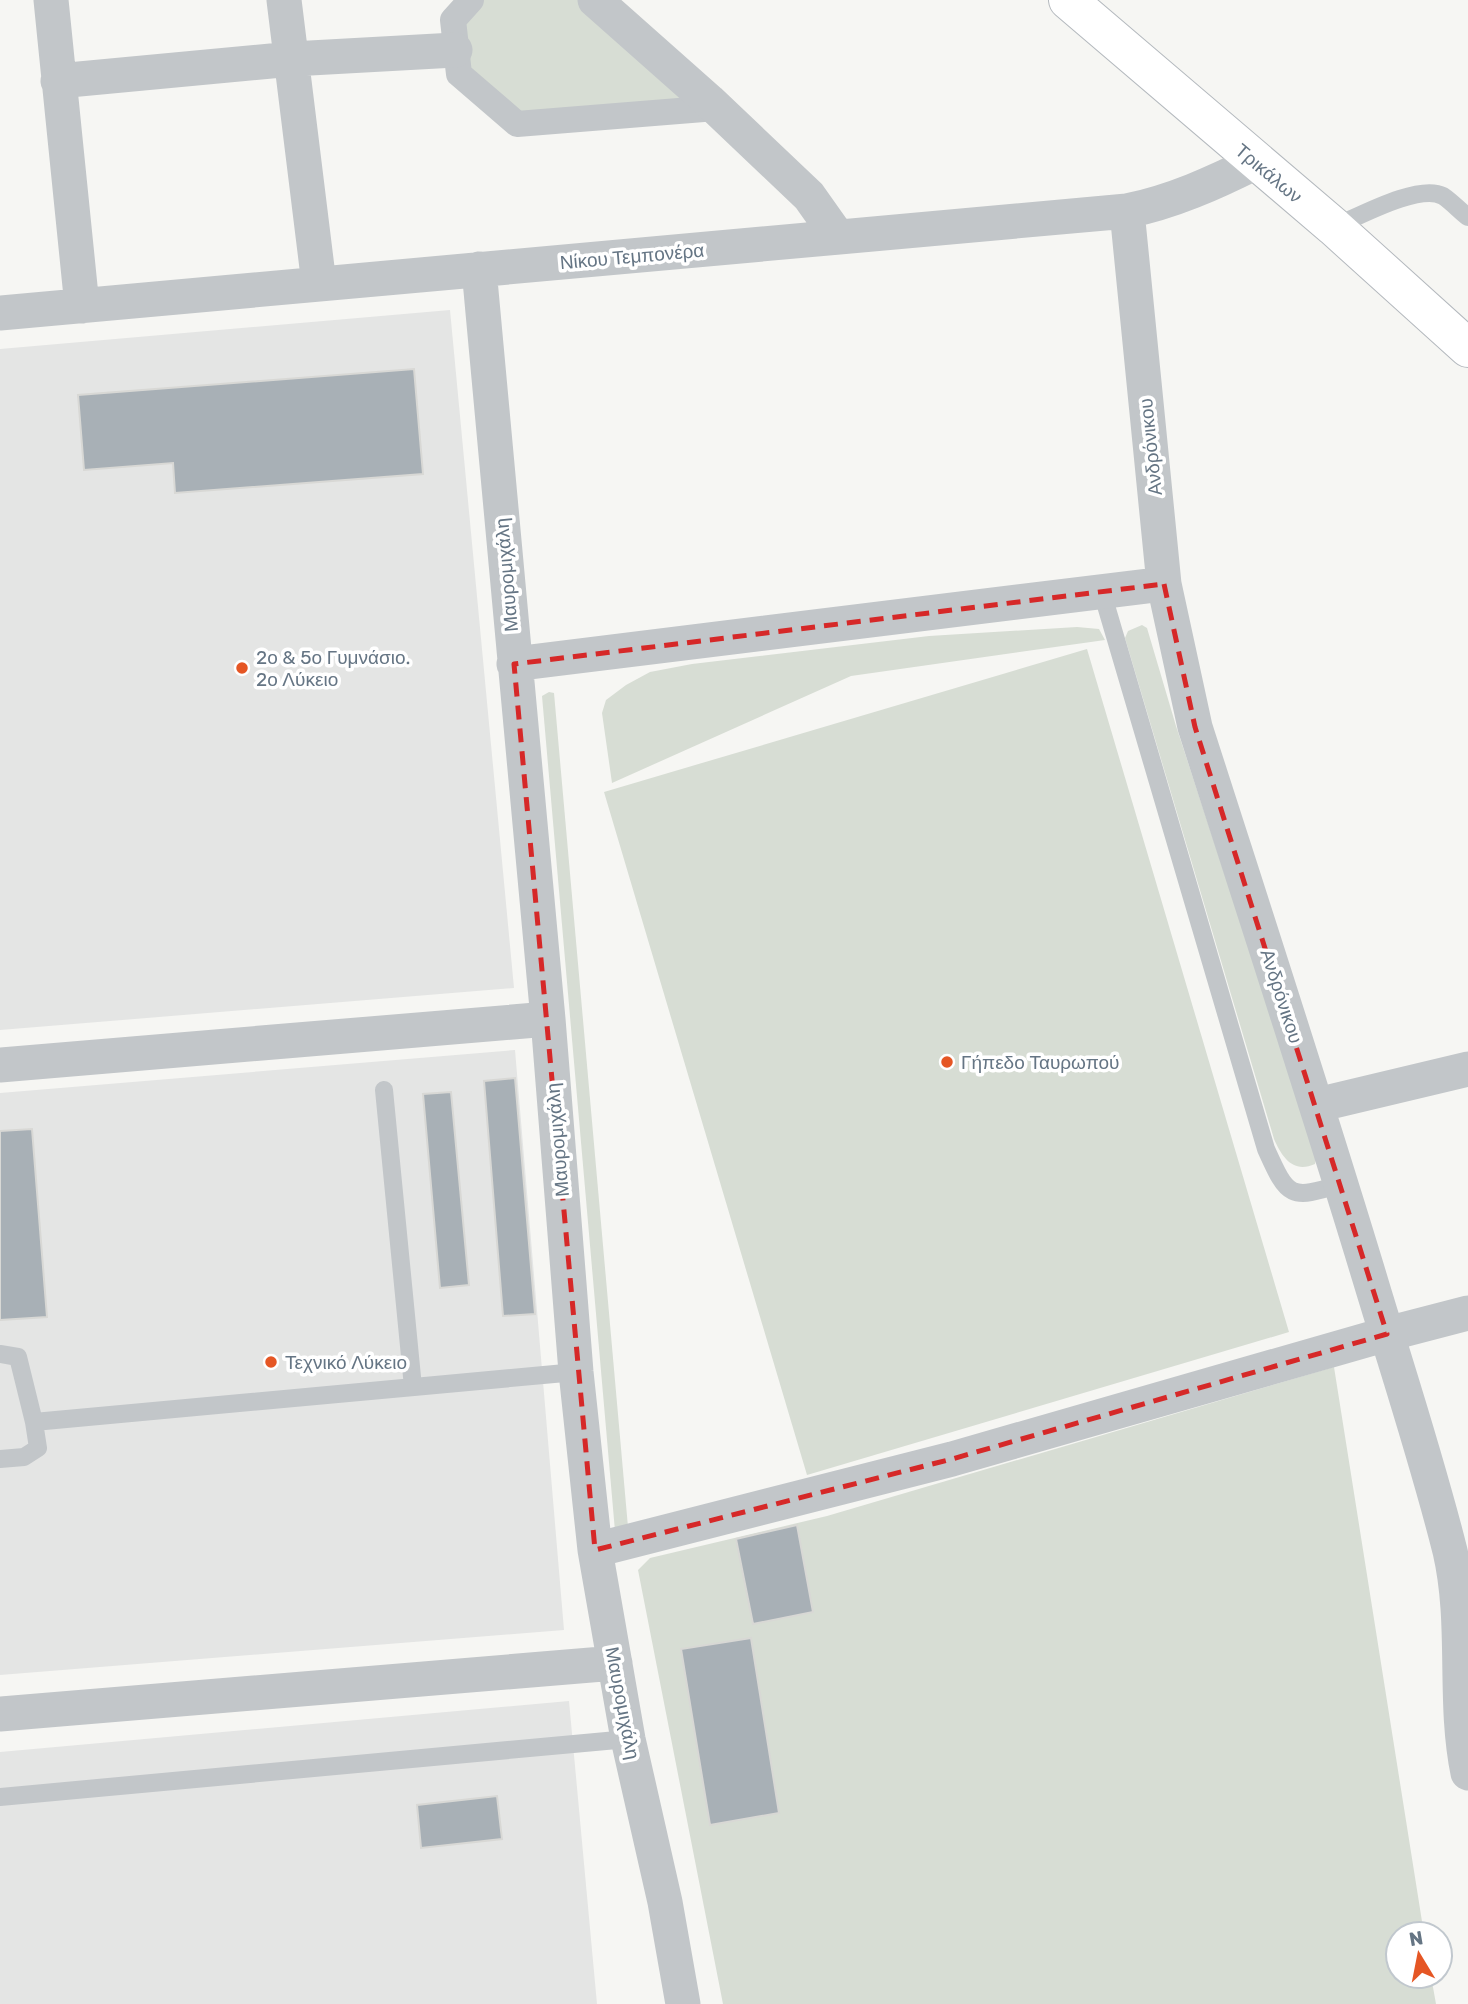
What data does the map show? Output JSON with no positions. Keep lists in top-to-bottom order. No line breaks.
{"streets":{"main road":["Τρικάλων"],"street":["Νίκου Τεμπονέρα","Ανδρόνικου","Μαυρομιχάλη"]},"crossings":[["Τρικάλων","Νίκου Τεμπονέρα"],["Νίκου Τεμπονέρα","Ανδρόνικου"],["Νίκου Τεμπονέρα","Μαυρομιχάλη"]],"places":["2ο & 5ο Γυμνάσιο. 2ο Λύκειο","Γήπεδο Ταυρωπού","Τεχνικό Λύκειο"],"north":"top"}
